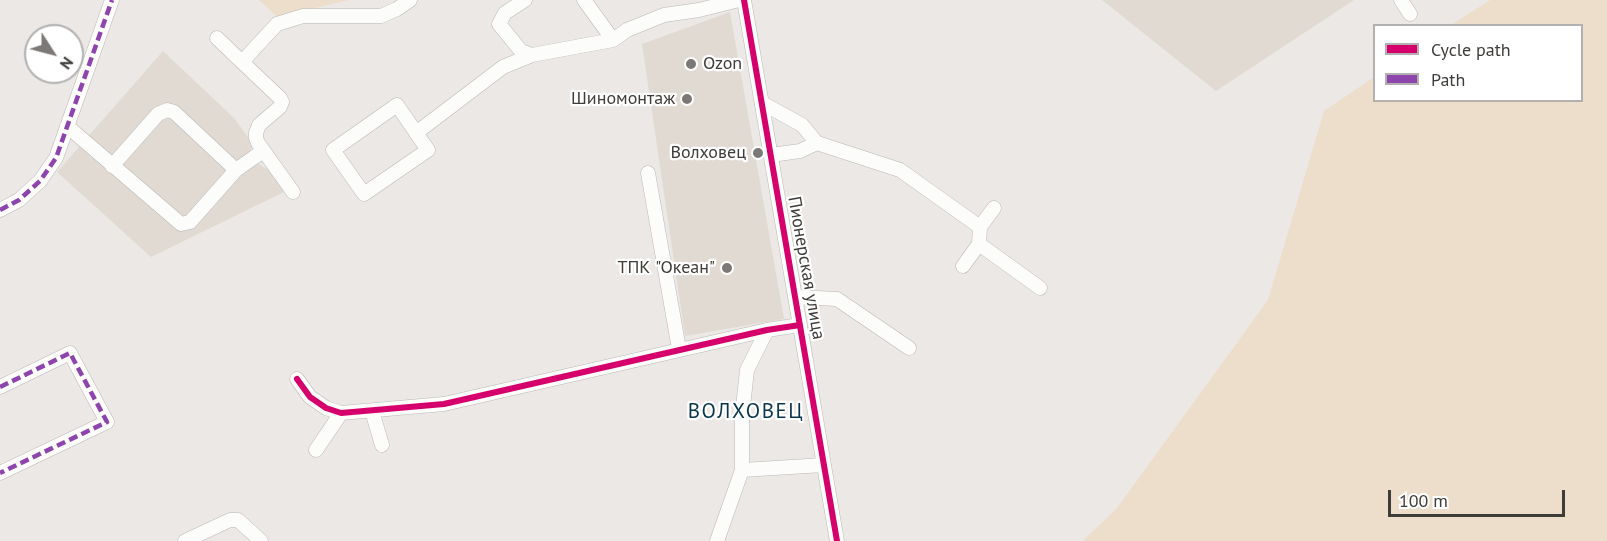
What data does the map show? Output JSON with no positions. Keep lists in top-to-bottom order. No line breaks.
{"streets":{"street":["Пионерская улица"]},"districts":["ВОЛХОВЕЦ"],"places":["Ozon","Шиномонтаж","Волховец","ТПК \"Океан\""],"legend":["Cycle path","Path"],"scale_bar":"100 m","north":"bottom right"}
